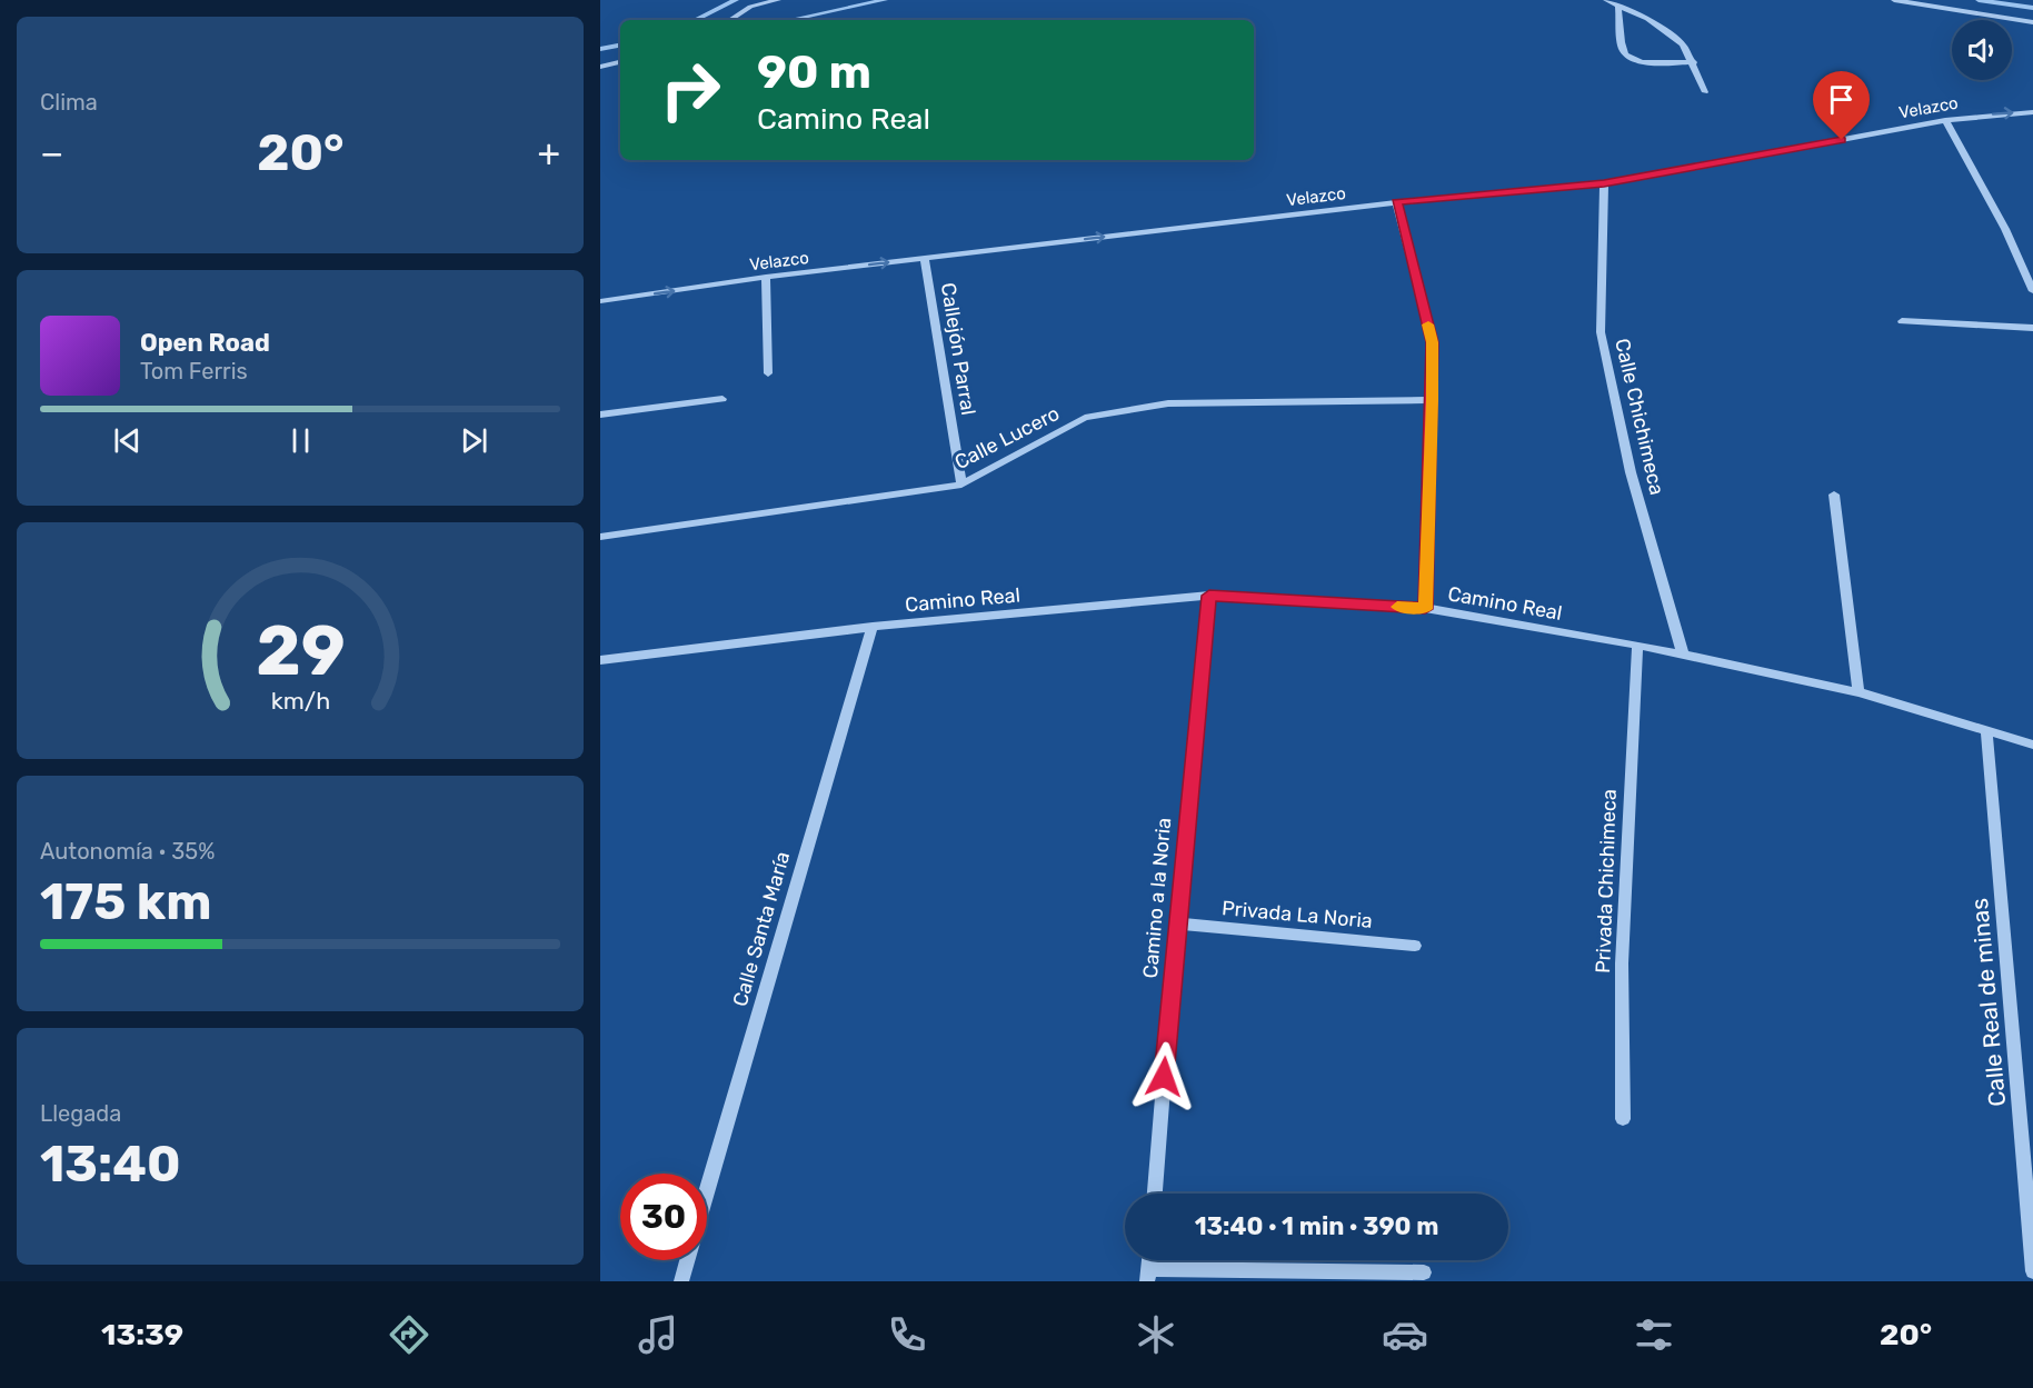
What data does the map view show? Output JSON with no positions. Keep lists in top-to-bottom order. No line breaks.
{"streets":{"street":["Velazco","Callejón Parral","Calle Chichimeca","Calle Lucero","Camino Real","Privada Chichimeca","Camino a la Noria","Privada La Noria","Calle Santa María","Calle Real de minas"]},"crossings":[["Velazco","Callejón Parral"],["Velazco","Calle Chichimeca"],["Callejón Parral","Calle Lucero"],["Calle Chichimeca","Camino Real"],["Camino Real","Privada Chichimeca"],["Camino Real","Camino a la Noria"],["Camino Real","Calle Santa María"],["Camino Real","Calle Real de minas"],["Camino a la Noria","Privada La Noria"]],"one_way":["Velazco"],"page":{"tile":["Clima",["Autonomía · 35%","175 km"],["Llegada","13:40"]],"turn":["90 m","Camino Real"],"heat":["−","20°","+"],"song":["Open Road","Tom Ferris"],"limit":"30","trip":"13:40 · 1 min · 390 m","tabs":["13:39","20°"],"gauge":["29","km/h"]}}
